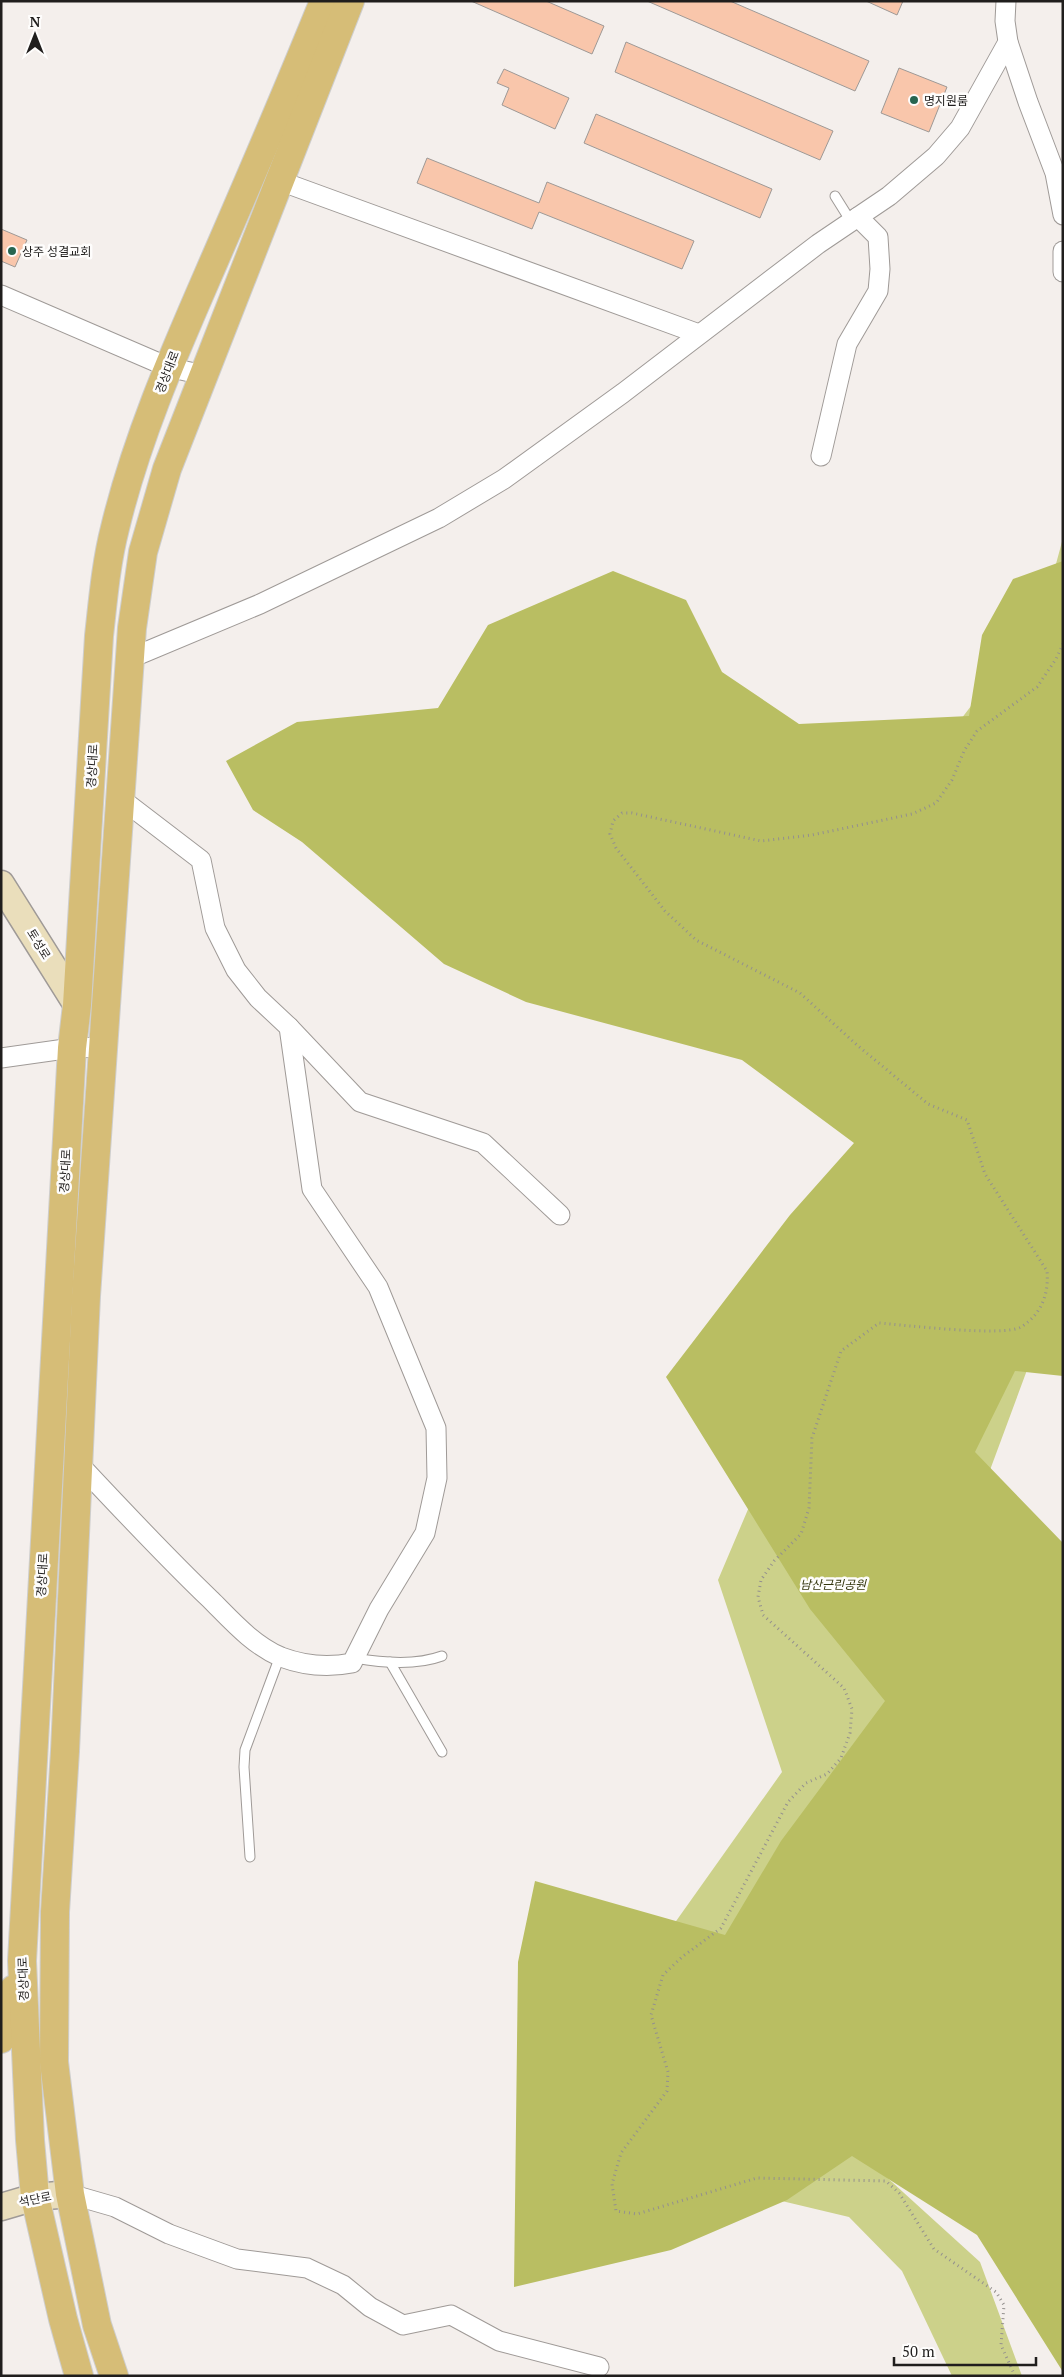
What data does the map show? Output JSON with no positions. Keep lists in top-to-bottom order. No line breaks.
{"streets":{"main road":["경상대로"],"street":["토성로","석단로"]},"crossings":[["경상대로","토성로"],["경상대로","석단로"]],"parks":["남산근린공원"],"places":["명지원룸","상주 성결교회"],"scale_bar":"50 m","north":"top"}
